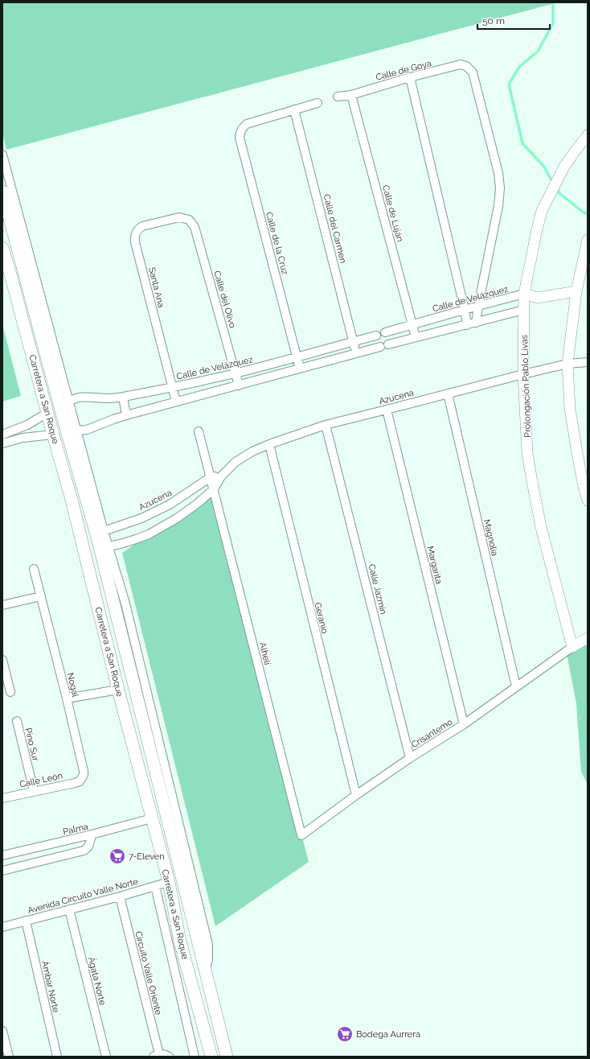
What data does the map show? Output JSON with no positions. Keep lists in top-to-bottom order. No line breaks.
{"streets":{"main road":["Carretera a San Roque"],"street":["Calle de Goya","Calle de Luján","Calle del Carmen","Calle de la Cruz","Santa Ana","Calle de Velázquez","Calle del Olivo","Prolongación Pablo Livas","Azucena","Magnolia","Margarita","Calle Jazmín","Geranio","Alhelí","Nogal","Crisantemo","Pino Sur","Calle León","Palma","Avenida Circuito Valle Norte","Circuito Valle Oriente","Ágata Norte","Ámbar Norte"]},"crossings":[["Calle de Goya","Calle de Luján"],["Calle de Goya","Calle de Velázquez"],["Calle de Luján","Calle de Velázquez"],["Calle del Carmen","Calle de la Cruz"],["Calle del Carmen","Calle de Velázquez"],["Calle de la Cruz","Calle de Velázquez"],["Santa Ana","Calle de Velázquez"],["Santa Ana","Calle del Olivo"],["Calle de Velázquez","Calle del Olivo"],["Calle de Velázquez","Prolongación Pablo Livas"],["Prolongación Pablo Livas","Azucena"],["Prolongación Pablo Livas","Crisantemo"],["Azucena","Carretera a San Roque"],["Azucena","Magnolia"],["Azucena","Margarita"],["Azucena","Calle Jazmín"],["Azucena","Geranio"],["Azucena","Alhelí"],["Carretera a San Roque","Palma"],["Carretera a San Roque","Avenida Circuito Valle Norte"],["Magnolia","Crisantemo"],["Margarita","Crisantemo"],["Calle Jazmín","Crisantemo"],["Geranio","Crisantemo"],["Alhelí","Crisantemo"],["Nogal","Calle León"],["Pino Sur","Calle León"],["Avenida Circuito Valle Norte","Circuito Valle Oriente"],["Avenida Circuito Valle Norte","Ágata Norte"],["Avenida Circuito Valle Norte","Ámbar Norte"]],"places":{"supermarket":["7-Eleven","Bodega Aurrera"]},"scale_bar":"50 m"}
